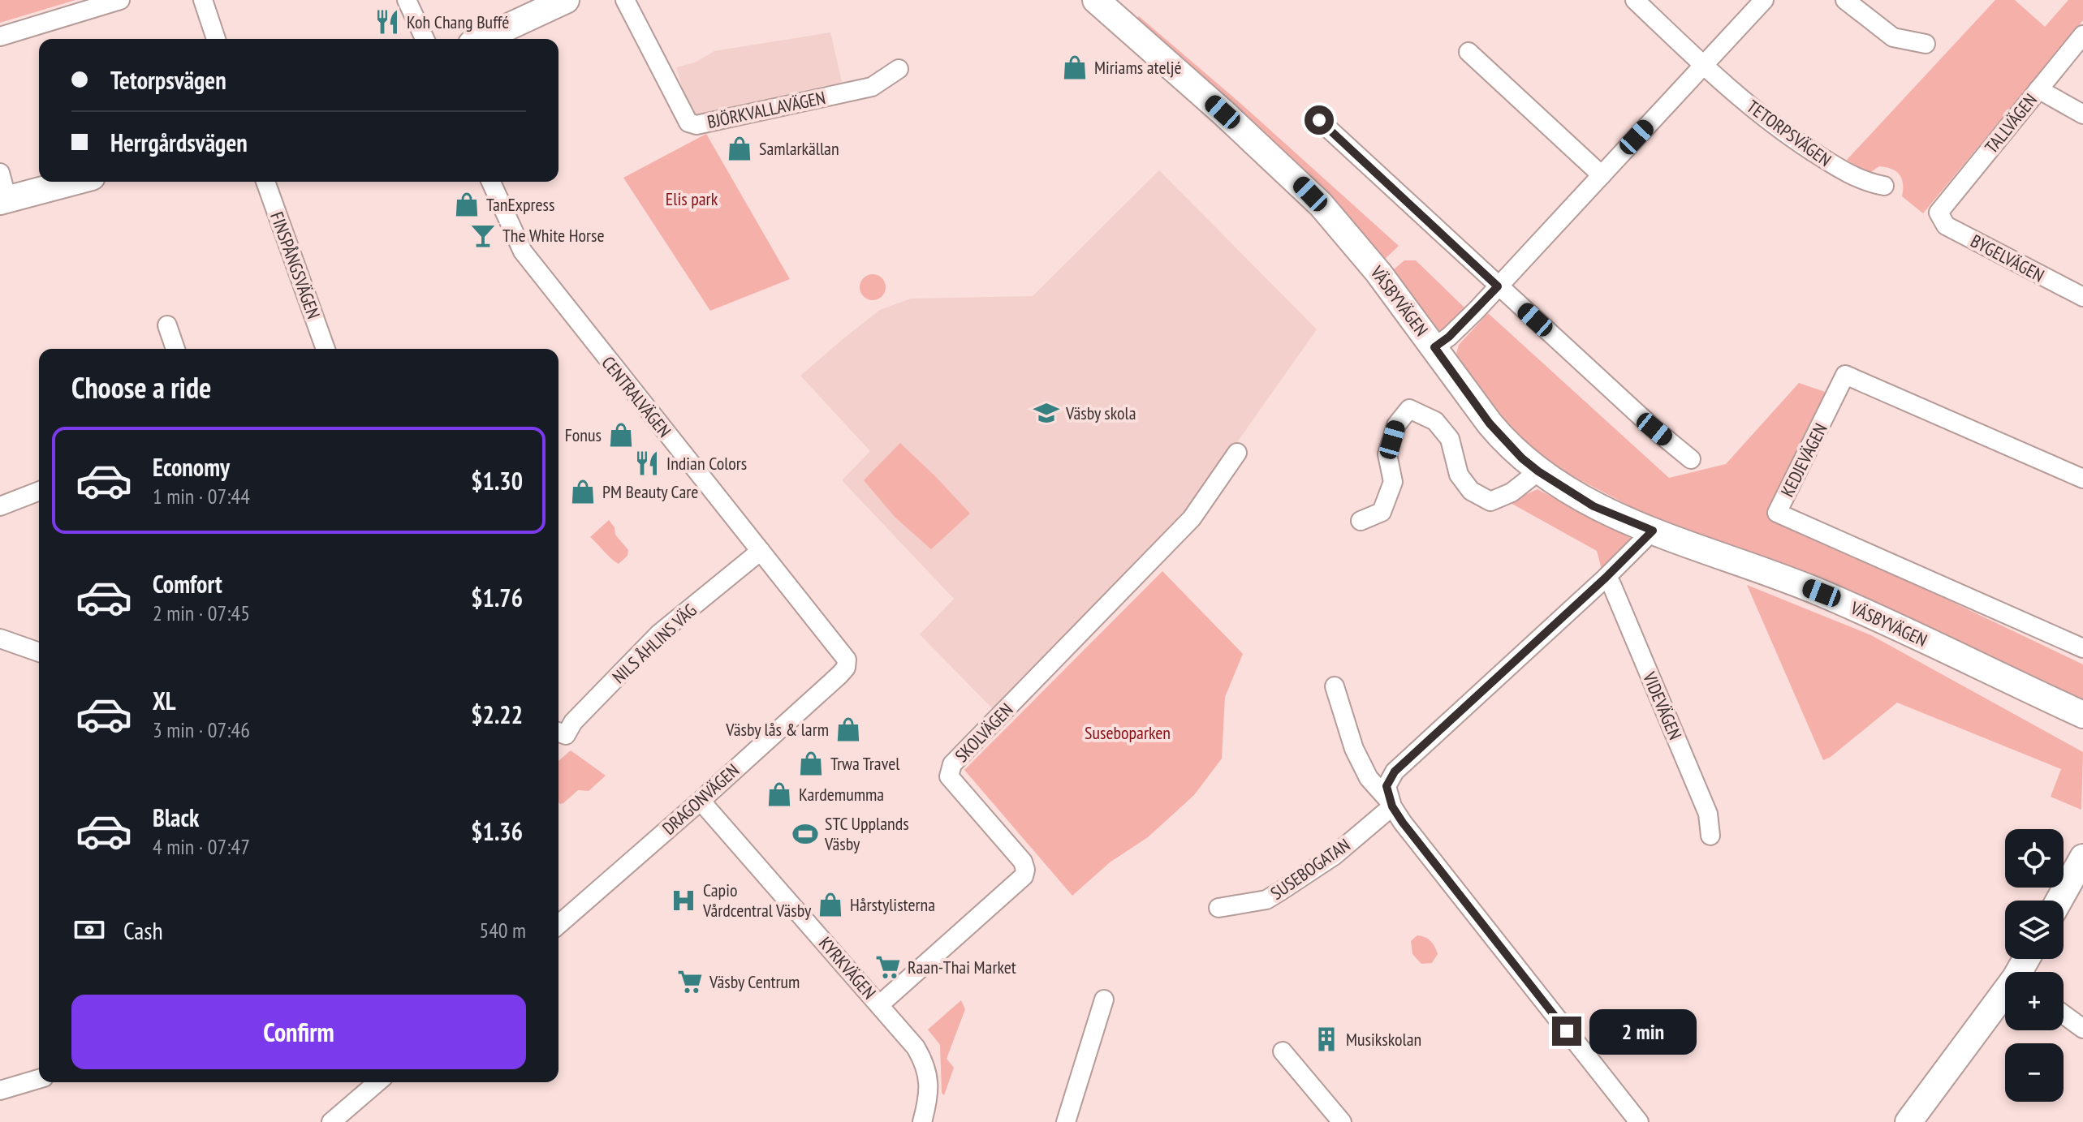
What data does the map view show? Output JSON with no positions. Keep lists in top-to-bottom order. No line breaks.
{"streets":{"street":["BJÖRKVALLAVÄGEN","TALLVÄGEN","TETORPSVÄGEN","BYGELVÄGEN","FINSPÅNGSVÄGEN","VÄSBYVÄGEN","CENTRALVÄGEN","KEDJEVÄGEN","NILS ÅHLINS VÄG","VIDEVÄGEN","SKOLVÄGEN","DRAGONVÄGEN","SUSEBOGATAN","KYRKVÄGEN"]},"crossings":[["TALLVÄGEN","BYGELVÄGEN"],["CENTRALVÄGEN","NILS ÅHLINS VÄG"],["CENTRALVÄGEN","DRAGONVÄGEN"],["SKOLVÄGEN","KYRKVÄGEN"],["DRAGONVÄGEN","KYRKVÄGEN"]],"parks":["Elis park","Suseboparken"],"places":{"restaurant":["Koh Chang Buffé","Indian Colors"],"shop":["Miriams ateljé","Samlarkällan","TanExpress","Fonus","PM Beauty Care","Väsby lås & larm","Trwa Travel","Kardemumma","Hårstylisterna"],"bar":["The White Horse"],"school or university":["Väsby skola"],"sports":["STC Upplands Väsby"],"hospital":["Capio Vårdcentral Väsby"],"supermarket":["Raan-Thai Market","Väsby Centrum"],"building":["Musikskolan"]},"page":{"banner":["Tetorpsvägen","Herrgårdsvägen"],"heading":"Choose a ride","list":[{"name":"Economy","note":"1 min · 07:44","value":"$1.30"},{"name":"Comfort","note":"2 min · 07:45","value":"$1.76"},{"name":"XL","note":"3 min · 07:46","value":"$2.22"},{"name":"Black","note":"4 min · 07:47","value":"$1.36"}],"map_buttons":["+","−"],"pay":["Cash","540 m"],"buttons":"Confirm","bubble":"2 min"}}
